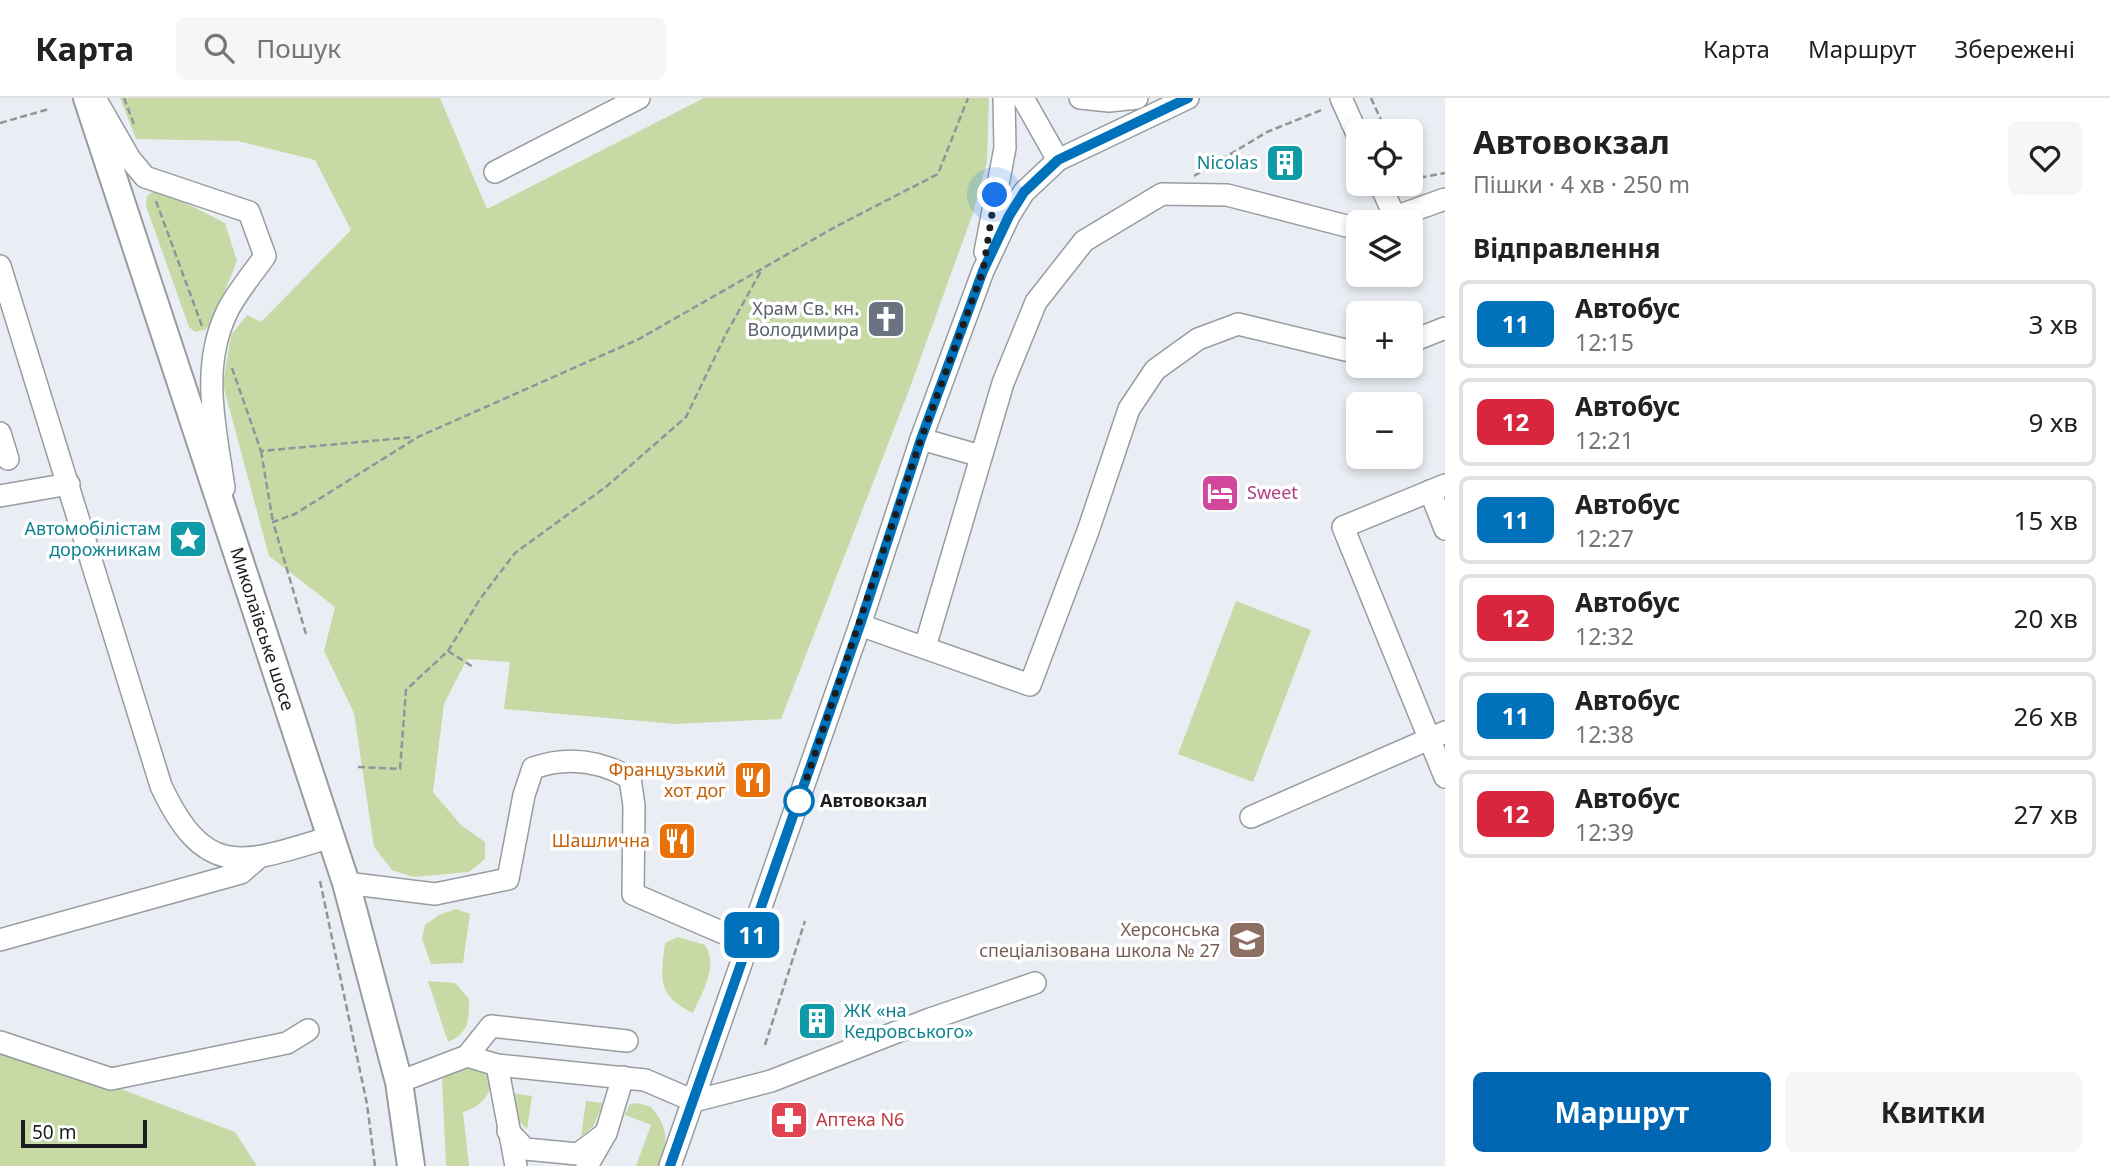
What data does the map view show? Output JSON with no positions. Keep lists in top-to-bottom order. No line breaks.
{"streets":{"main road":["Миколаївське шосе"]},"places":{"building":["Nicolas","ЖК «на Кедровського»"],"church":["Храм Св. кн. Володимира"],"hotel":["Sweet"],"place":["Автомобілістам дорожникам"],"restaurant":["Французький хот дог","Шашлична"],"other":["Автовокзал"],"school or university":["Херсонська спеціалізована школа № 27"],"pharmacy":["Аптека N6"]},"lines":["bus line 11"],"scale_bar":"50 m","page":{"header":"Карта","search":"Пошук","nav":["Карта","Маршрут","Збережені"],"on_map":"11","heading":[["Автовокзал","Пішки · 4 хв · 250 m"],"Відправлення"],"map_buttons":["+","−"],"list":[{"mark":"11","name":"Автобус","note":"12:15","value":"3 хв"},{"mark":"12","name":"Автобус","note":"12:21","value":"9 хв"},{"mark":"11","name":"Автобус","note":"12:27","value":"15 хв"},{"mark":"12","name":"Автобус","note":"12:32","value":"20 хв"},{"mark":"11","name":"Автобус","note":"12:38","value":"26 хв"},{"mark":"12","name":"Автобус","note":"12:39","value":"27 хв"}],"buttons":["Маршрут","Квитки"],"scale":"50 m"}}
